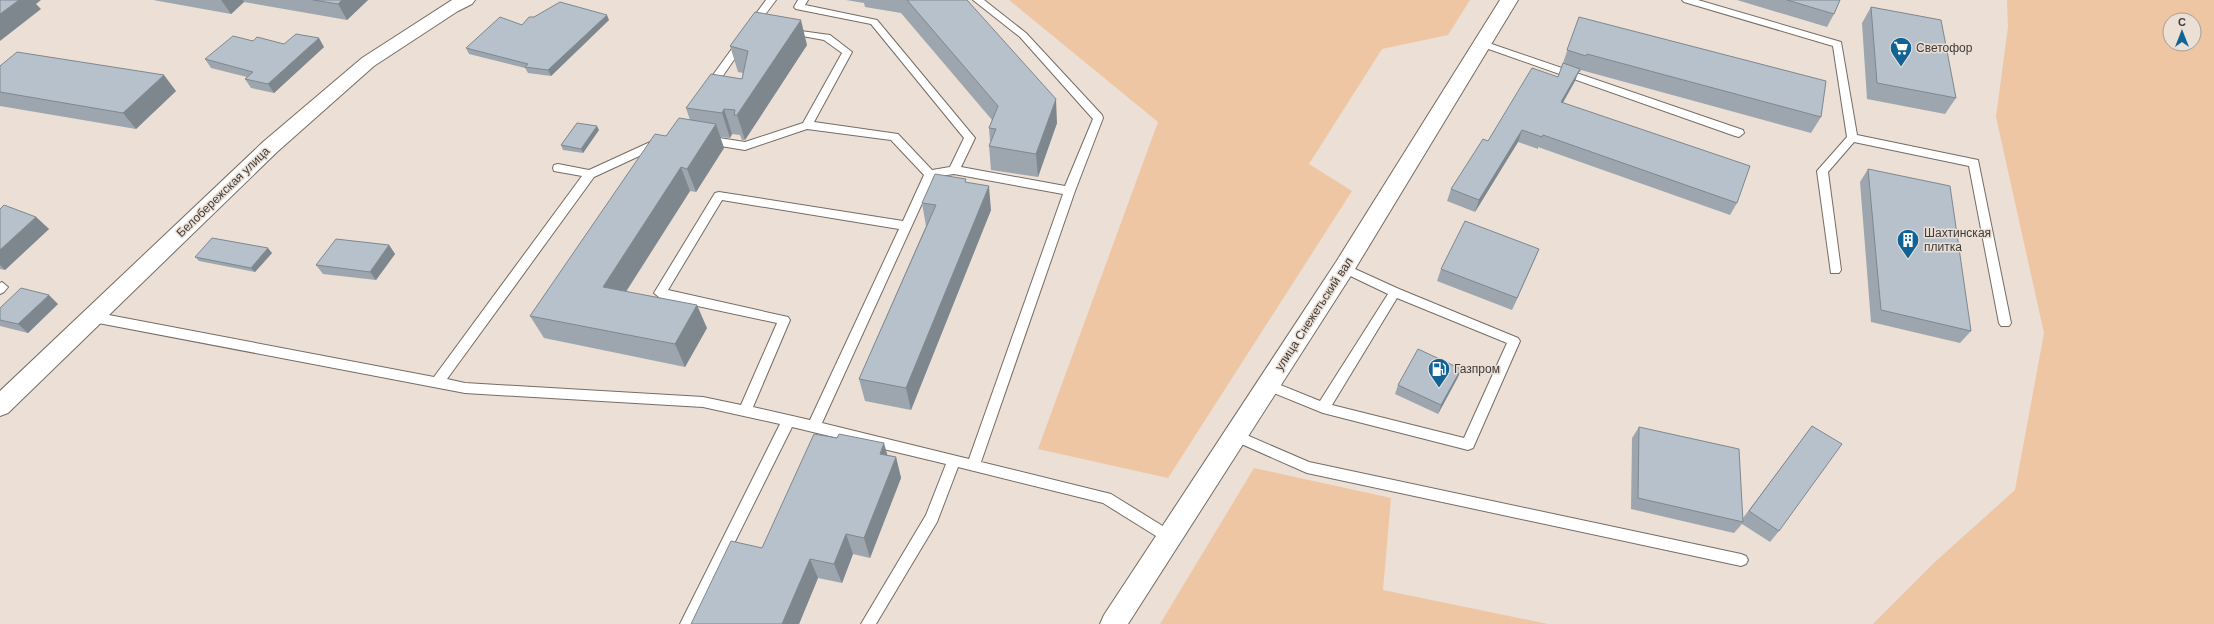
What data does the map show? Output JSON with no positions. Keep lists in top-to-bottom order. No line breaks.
{"streets":{"main road":["Белобережская улица","улица Снежетьский вал"]},"places":{"supermarket":["Светофор"],"building":["Шахтинская плитка"],"fuel station":["Газпром"]},"north":"top"}
